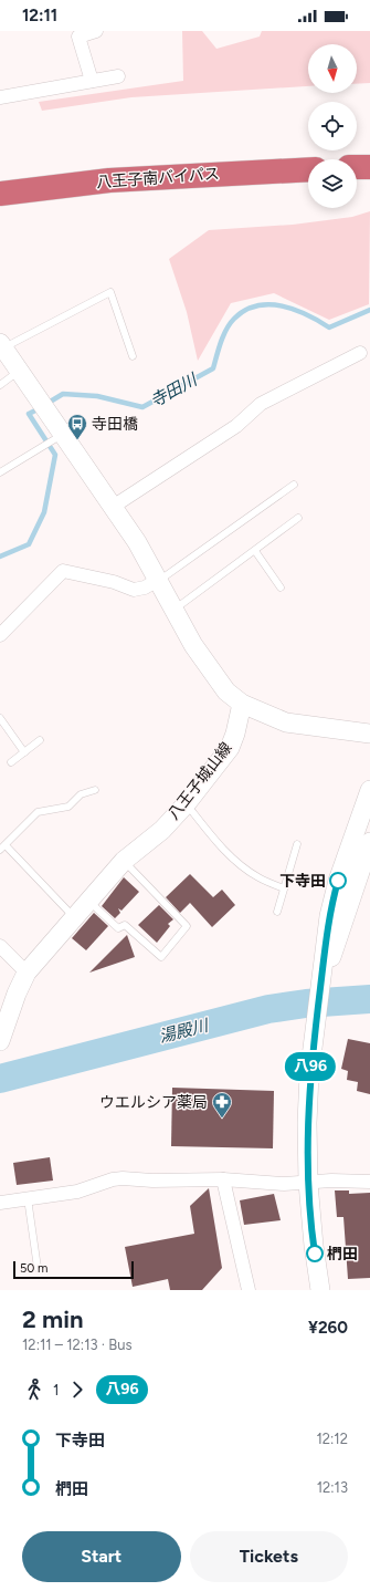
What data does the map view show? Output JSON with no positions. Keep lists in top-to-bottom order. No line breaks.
{"streets":{"highway":["八王子南バイパス"],"main road":["八王子城山線"]},"water":["寺田川","湯殿川"],"places":{"bus stop":["寺田橋"],"other":["下寺田","椚田"],"pharmacy":["ウエルシア薬局"]},"lines":["bus line 八96"],"scale_bar":"50 m","north":"bottom","page":{"status":"12:11","on_map":"八96","scale":"50 m","heading":["2 min","12:11 – 12:13 · Bus","¥260"],"legs":["1","八96"],"list":[{"name":"下寺田","value":"12:12"},{"name":"椚田","value":"12:13"}],"buttons":["Start","Tickets"]}}
